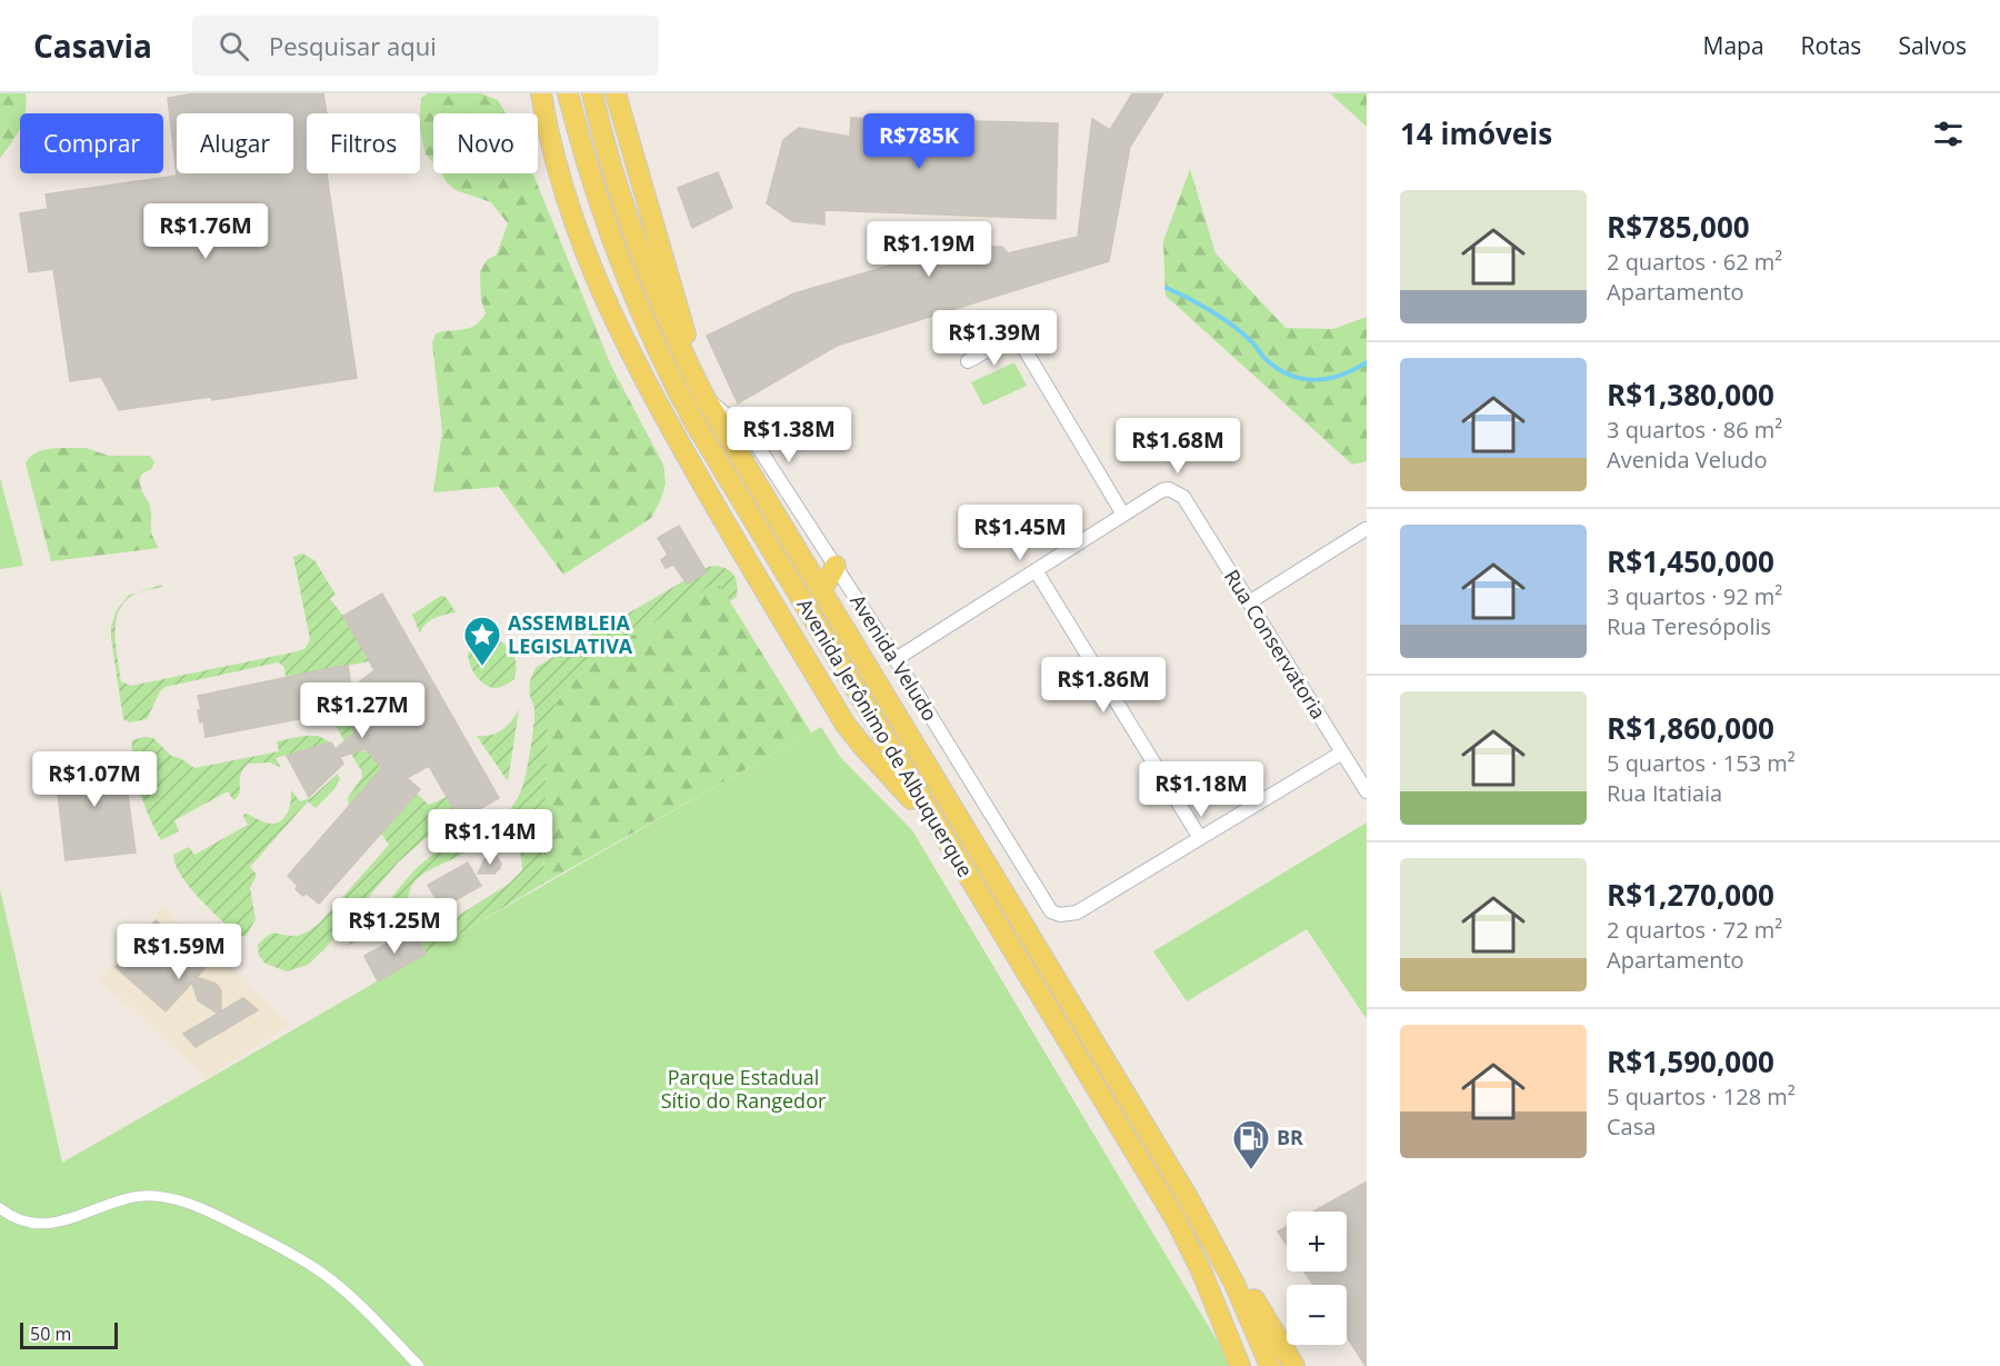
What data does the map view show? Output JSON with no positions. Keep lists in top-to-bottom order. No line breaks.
{"streets":{"main road":["Avenida Jerônimo de Albuquerque"],"street":["Rua Conservatoria","Avenida Veludo"]},"crossings":[["Avenida Veludo","Avenida Jerônimo de Albuquerque"]],"parks":["Parque Estadual Sítio do Rangedor"],"places":{"place":["ASSEMBLEIA LEGISLATIVA"],"fuel station":["BR"]},"scale_bar":"50 m","page":{"header":"Casavia","search":"Pesquisar aqui","nav":["Mapa","Rotas","Salvos"],"heading":"14 imóveis","price":["R$785K","R$1.76M","R$1.19M","R$1.39M","R$1.38M","R$1.68M","R$1.45M","R$1.86M","R$1.27M","R$1.07M","R$1.18M","R$1.14M","R$1.25M","R$1.59M"],"chip":["Comprar","Alugar","Filtros","Novo"],"list":[{"name":"R$785,000","note":"2 quartos · 62 m² · Apartamento"},{"name":"R$1,380,000","note":"3 quartos · 86 m² · Avenida Veludo"},{"name":"R$1,450,000","note":"3 quartos · 92 m² · Rua Teresópolis"},{"name":"R$1,860,000","note":"5 quartos · 153 m² · Rua Itatiaia"},{"name":"R$1,270,000","note":"2 quartos · 72 m² · Apartamento"},{"name":"R$1,590,000","note":"5 quartos · 128 m² · Casa"}],"map_buttons":["+","−"],"scale":"50 m"}}
